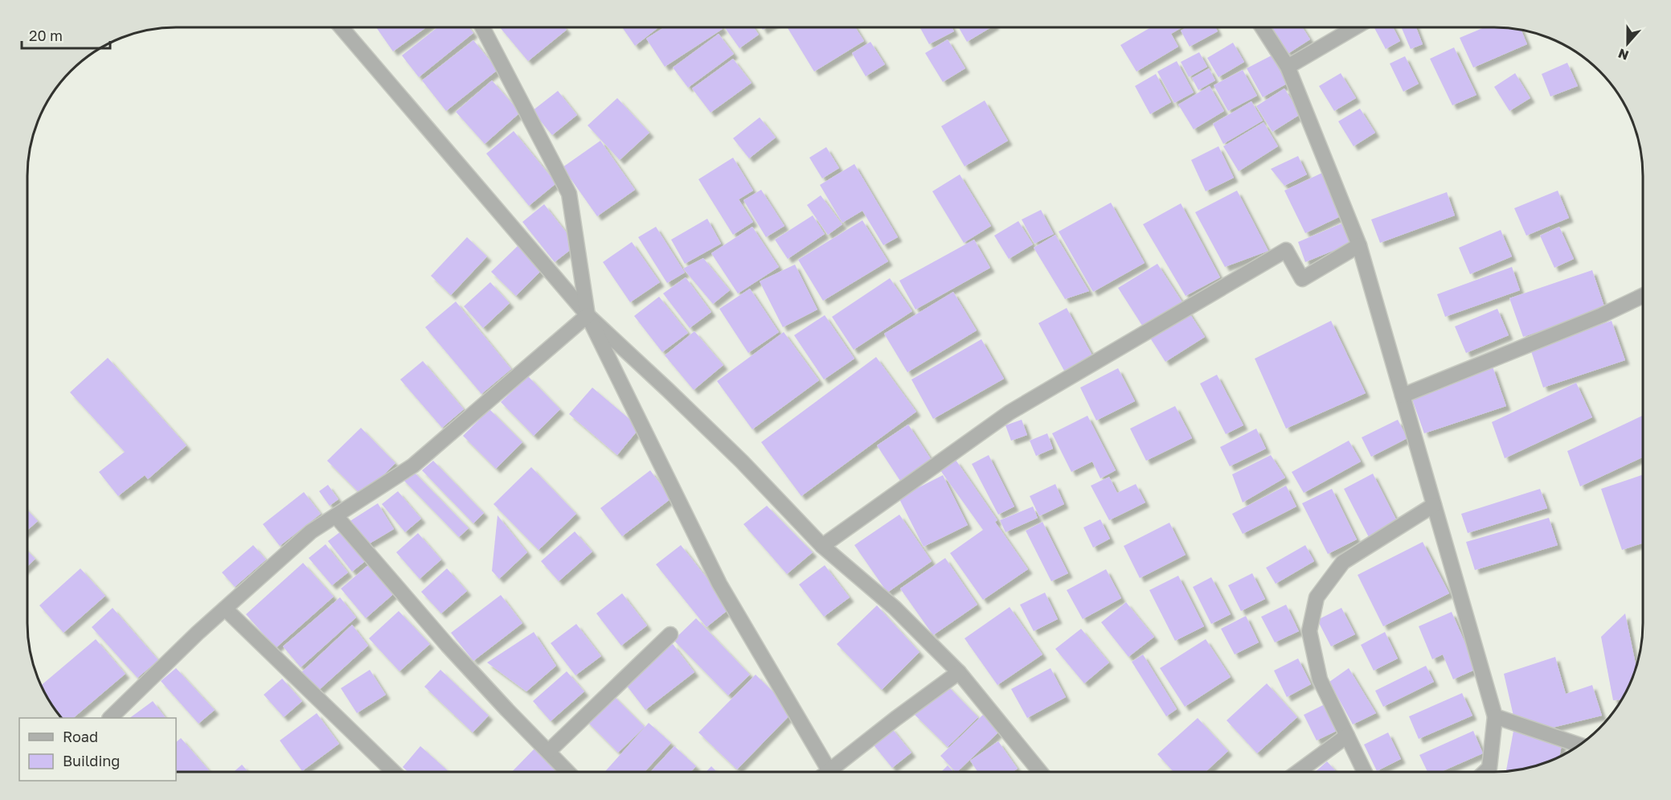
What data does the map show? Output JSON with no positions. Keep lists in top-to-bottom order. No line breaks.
{"legend":["Road","Building"],"scale_bar":"20 m","north":"bottom"}
